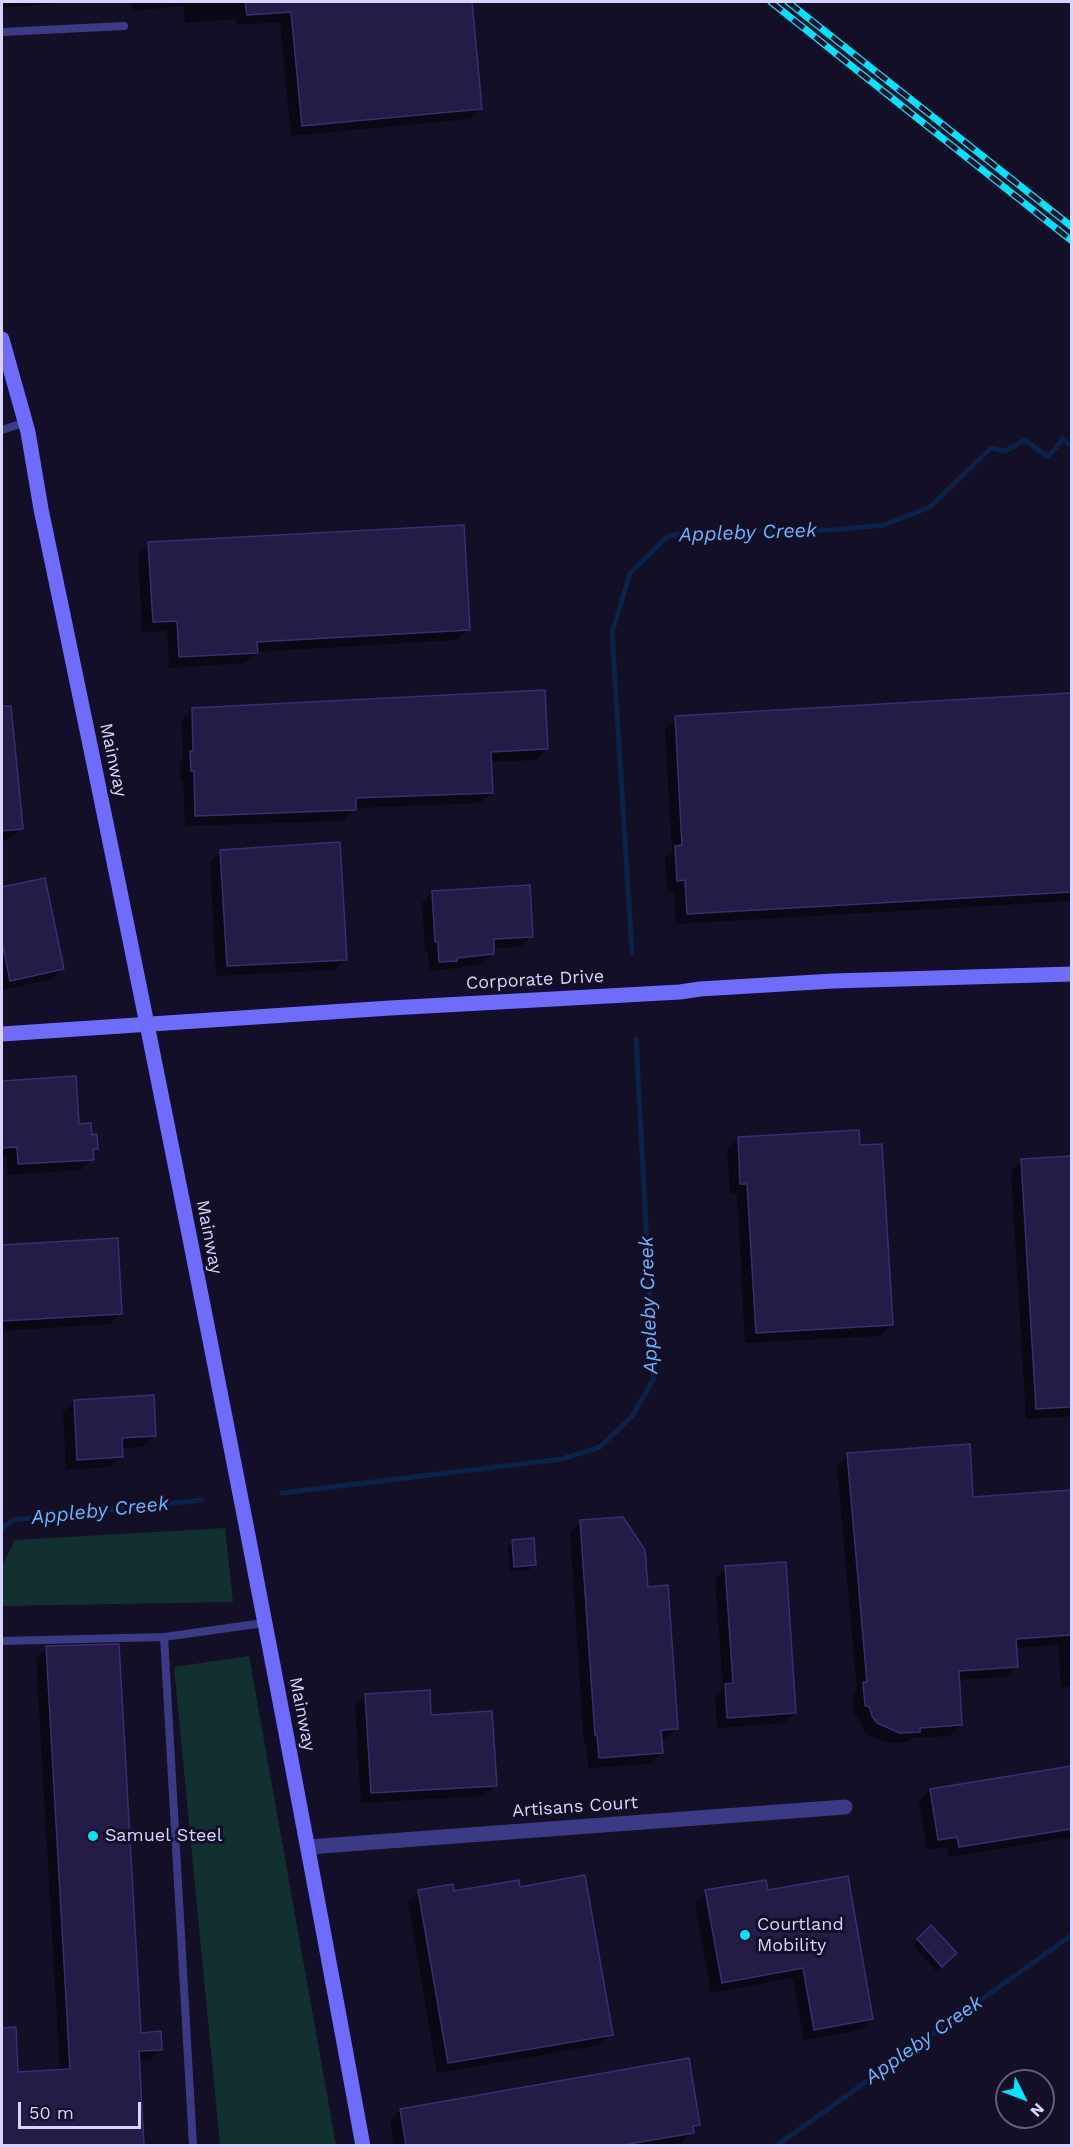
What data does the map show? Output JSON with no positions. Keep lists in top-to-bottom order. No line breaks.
{"streets":{"street":["Mainway","Corporate Drive","Artisans Court"]},"crossings":[["Mainway","Corporate Drive"],["Mainway","Artisans Court"]],"water":["Appleby Creek"],"places":["Samuel Steel","Courtland Mobility"],"scale_bar":"50 m","north":"bottom right"}
